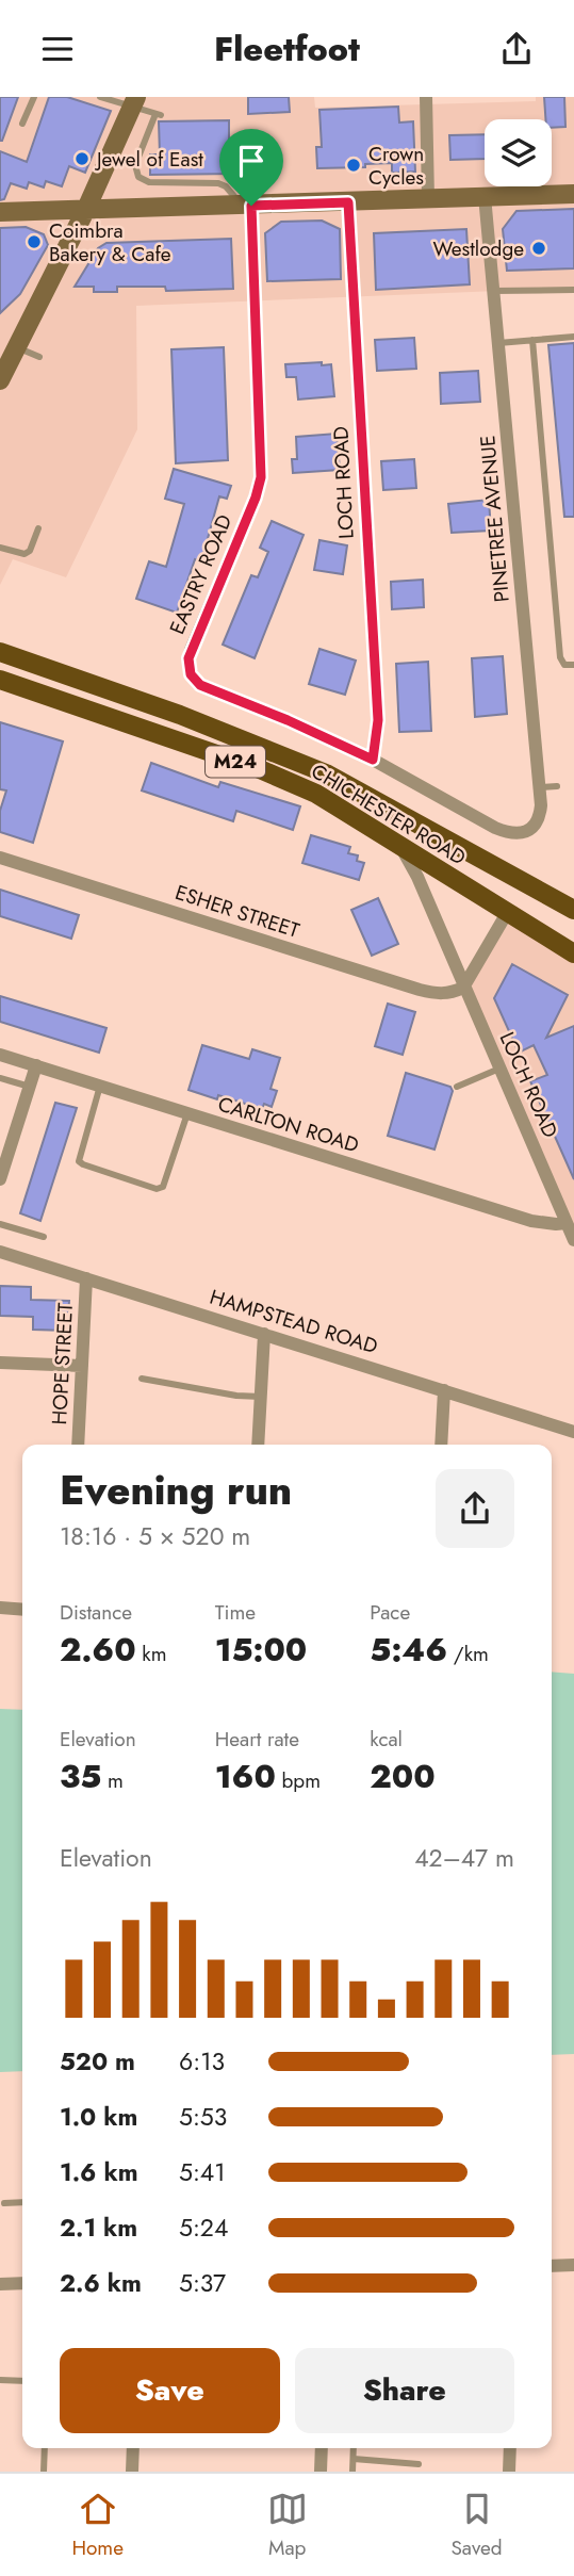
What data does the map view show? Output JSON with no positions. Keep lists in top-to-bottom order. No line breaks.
{"streets":{"main road":["M24","CHICHESTER ROAD"],"street":["LOCH ROAD","PINETREE AVENUE","EASTRY ROAD","ESHER STREET","CARLTON ROAD","HAMPSTEAD ROAD","HOPE STREET"]},"crossings":[["LOCH ROAD","EASTRY ROAD"],["LOCH ROAD","CHICHESTER ROAD"],["LOCH ROAD","ESHER STREET"],["LOCH ROAD","CARLTON ROAD"],["PINETREE AVENUE","EASTRY ROAD"],["HAMPSTEAD ROAD","HOPE STREET"]],"places":["Jewel of East","Crown Cycles","Coimbra Bakery & Cafe","Westlodge"],"page":{"header":"Fleetfoot","heading":["Evening run","18:16 · 5 × 520 m"],"stats":[["Distance","2.60 km"],["Time","15:00"],["Pace","5:46 /km"],["Elevation","35 m"],["Heart rate","160 bpm"],["kcal","200"]],"chart":["Elevation","42–47 m"],"list":[{"name":"520 m","note":"6:13"},{"name":"1.0 km","note":"5:53"},{"name":"1.6 km","note":"5:41"},{"name":"2.1 km","note":"5:24"},{"name":"2.6 km","note":"5:37"}],"buttons":["Save","Share"],"tabs":["Home","Map","Saved"]}}
